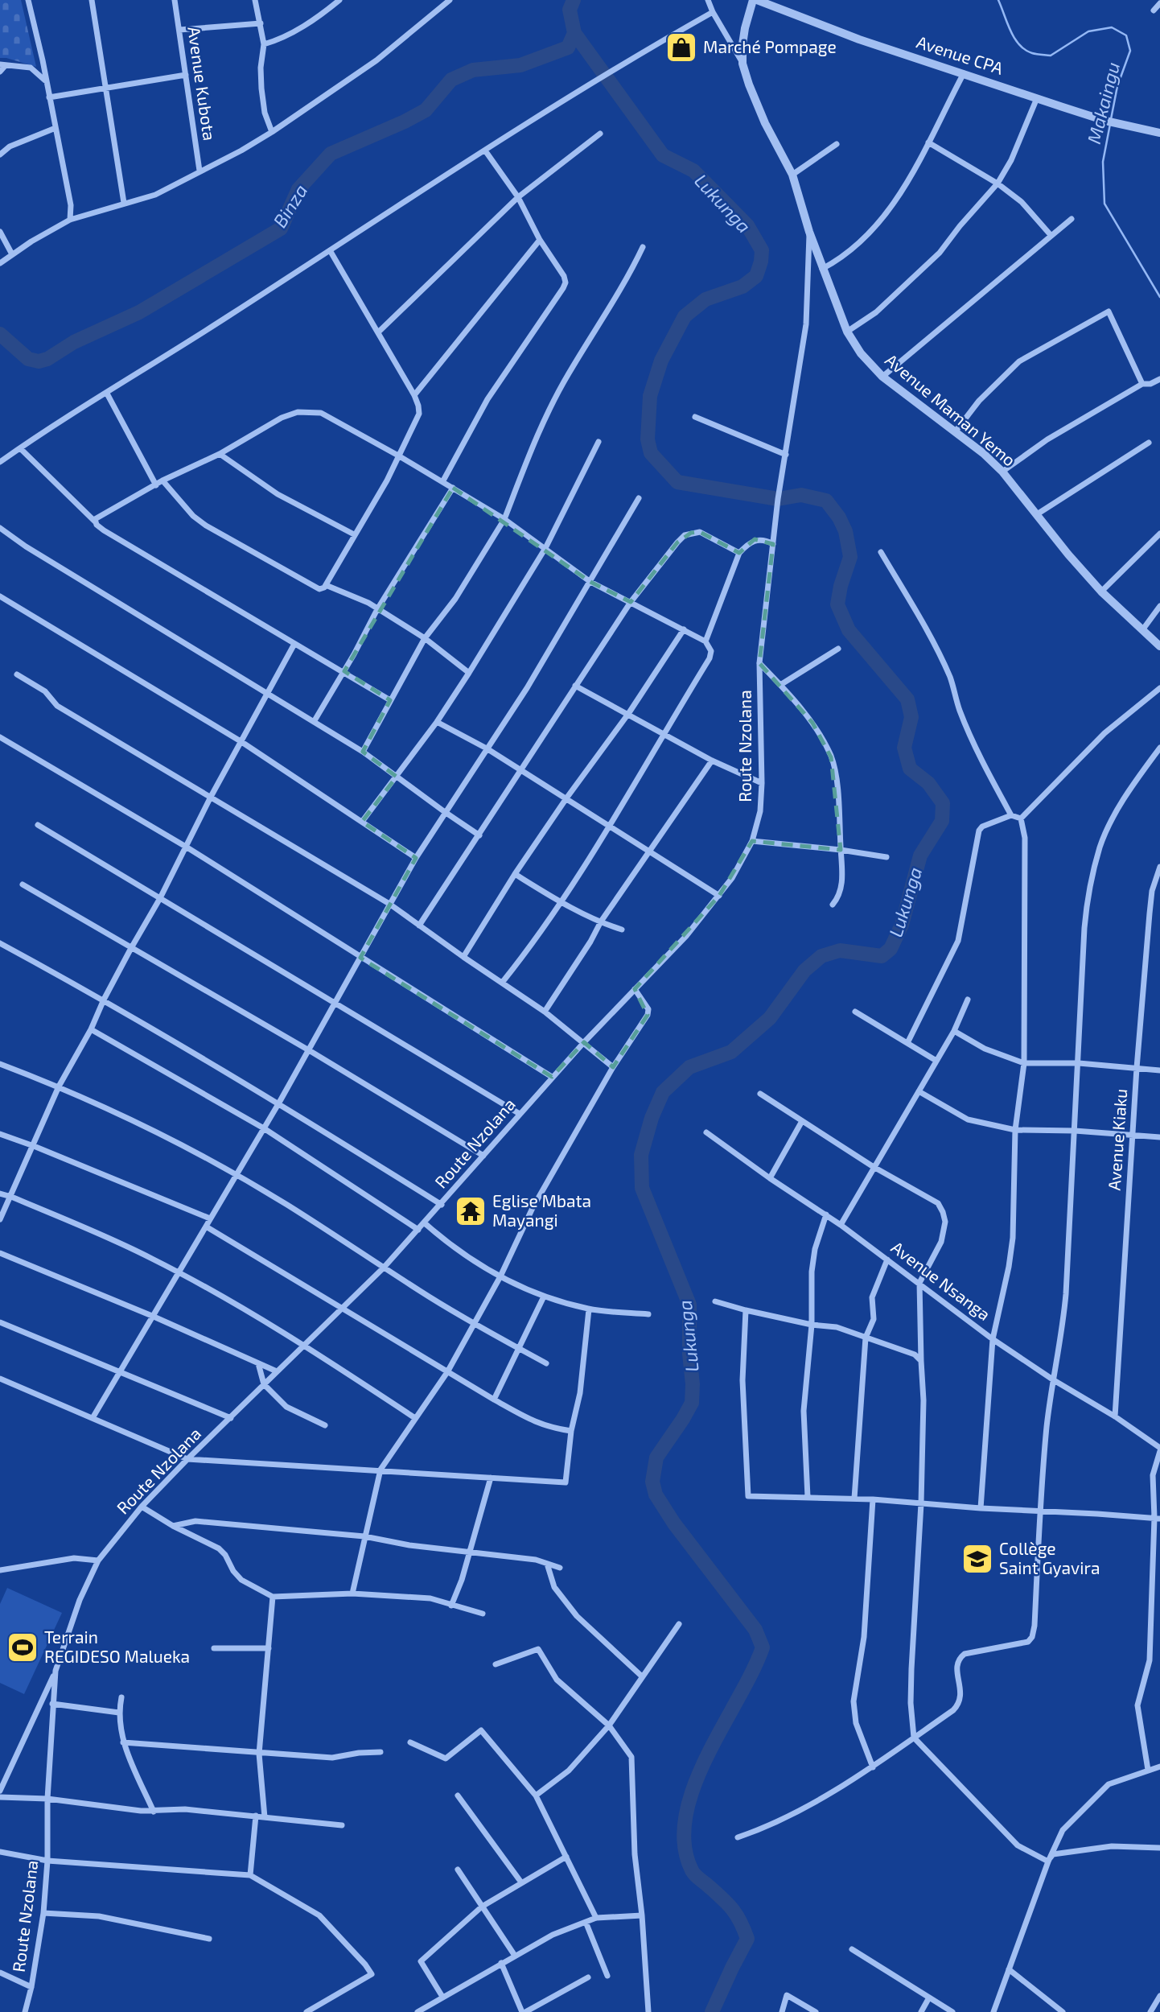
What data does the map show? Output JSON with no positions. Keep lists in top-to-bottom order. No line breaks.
{"streets":{"street":["Avenue CPA","Avenue Kubota","Avenue Maman Yemo","Route Nzolana","Avenue Kiaku","Avenue Nsanga"]},"crossings":[["Avenue Maman Yemo","Route Nzolana"],["Avenue Kiaku","Avenue Nsanga"]],"water":["Makaingu","Lukunga","Binza"],"places":{"shop":["Marché Pompage"],"temple":["Eglise Mbata Mayangi"],"school or university":["Collège Saint Gyavira"],"sports":["Terrain REGIDESO Malueka"]}}
